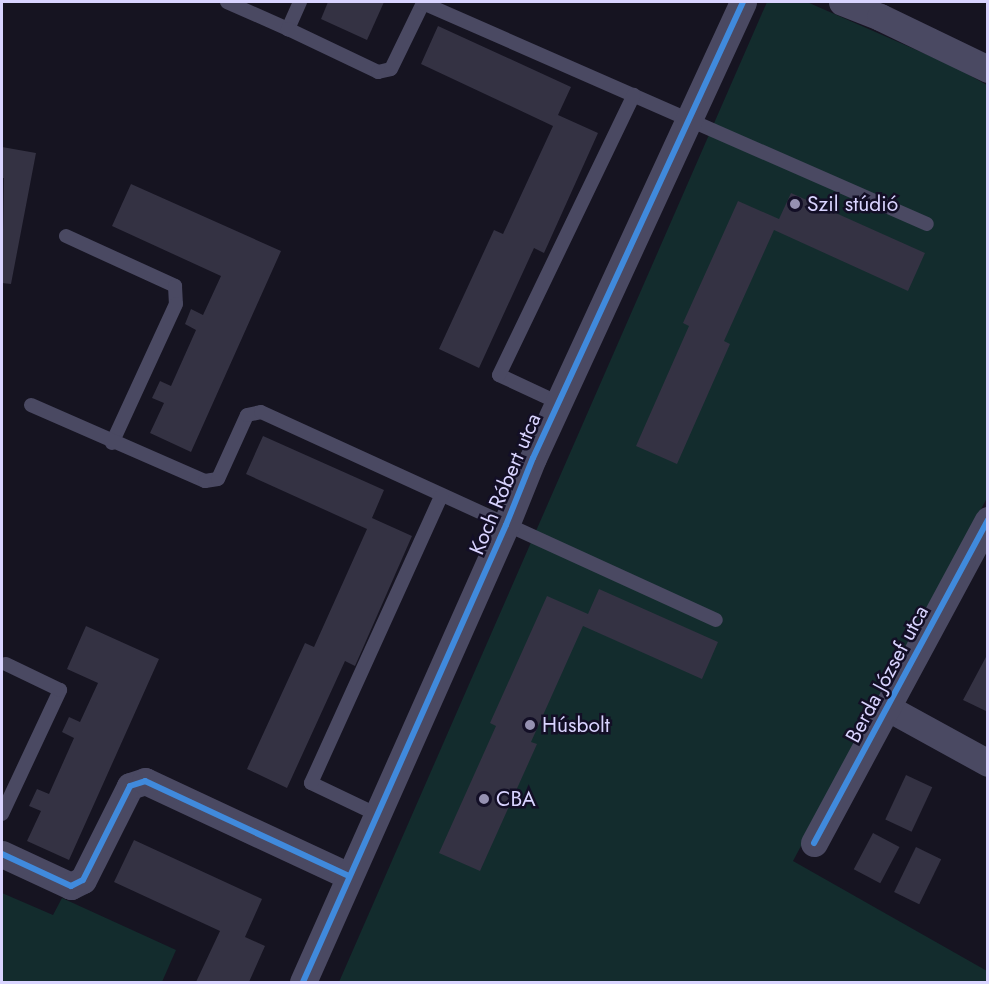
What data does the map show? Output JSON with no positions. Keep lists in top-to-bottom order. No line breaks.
{"streets":{"street":["Koch Róbert utca","Berda József utca"]},"places":["Szil stúdió","Húsbolt","CBA"]}
